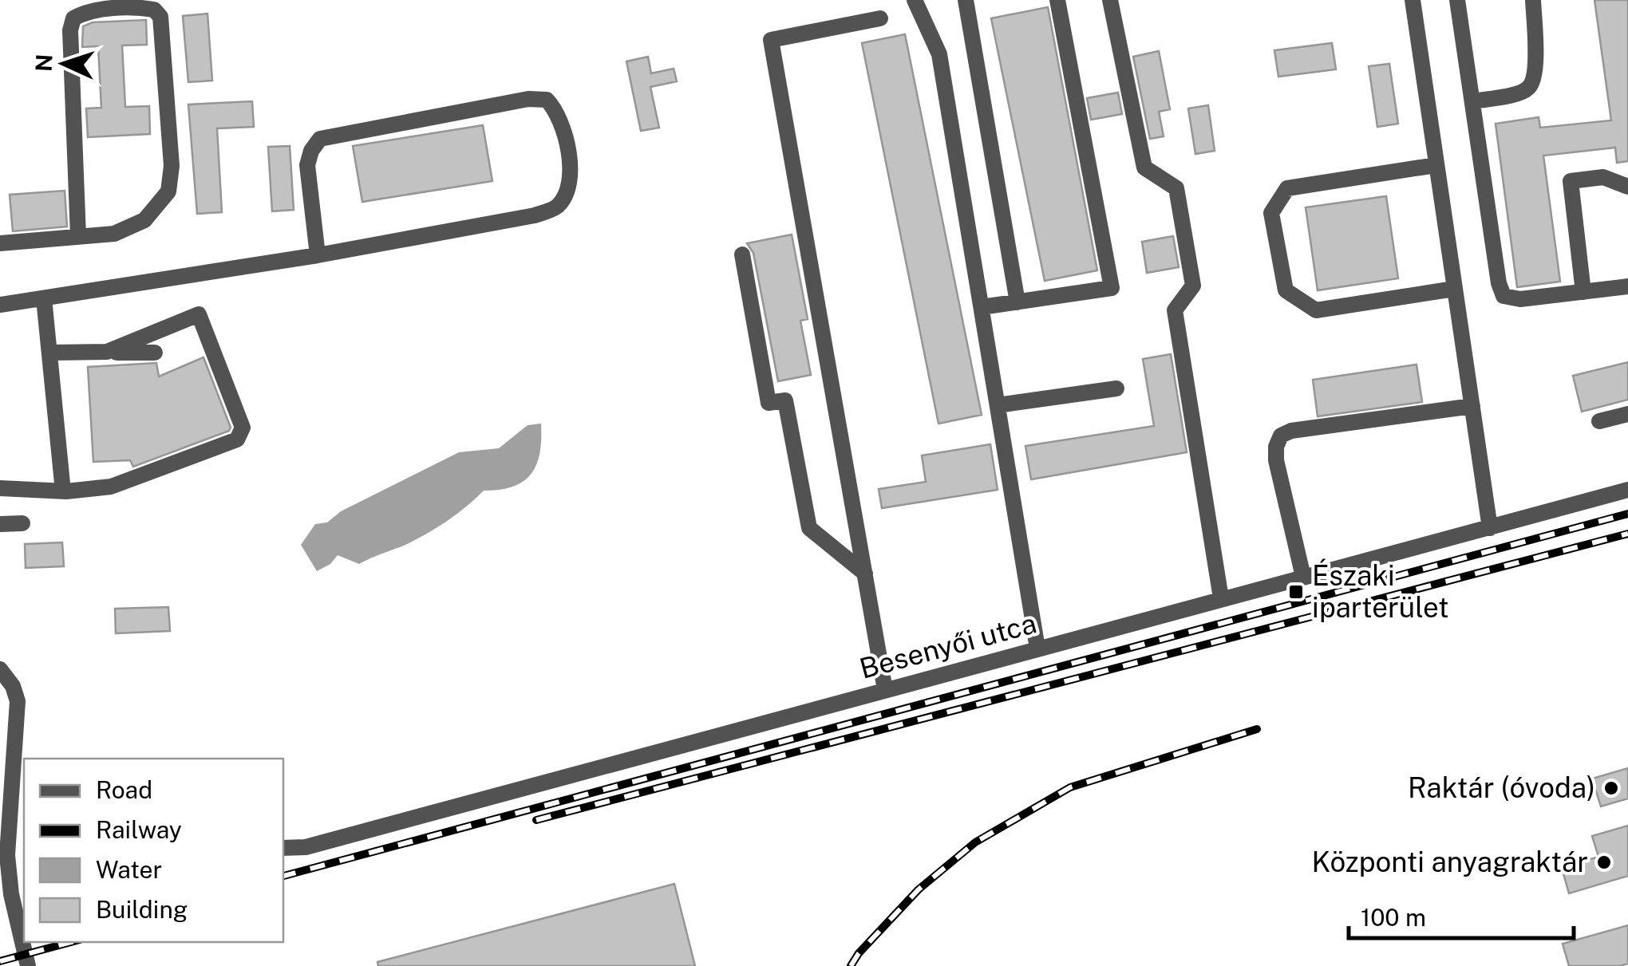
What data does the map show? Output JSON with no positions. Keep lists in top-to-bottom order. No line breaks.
{"streets":{"street":["Besenyői utca"]},"places":{"transit":["Északi iparterület"],"other":["Raktár (óvoda)","Központi anyagraktár"]},"legend":["Road","Railway","Water","Building"],"scale_bar":"100 m","north":"left"}
